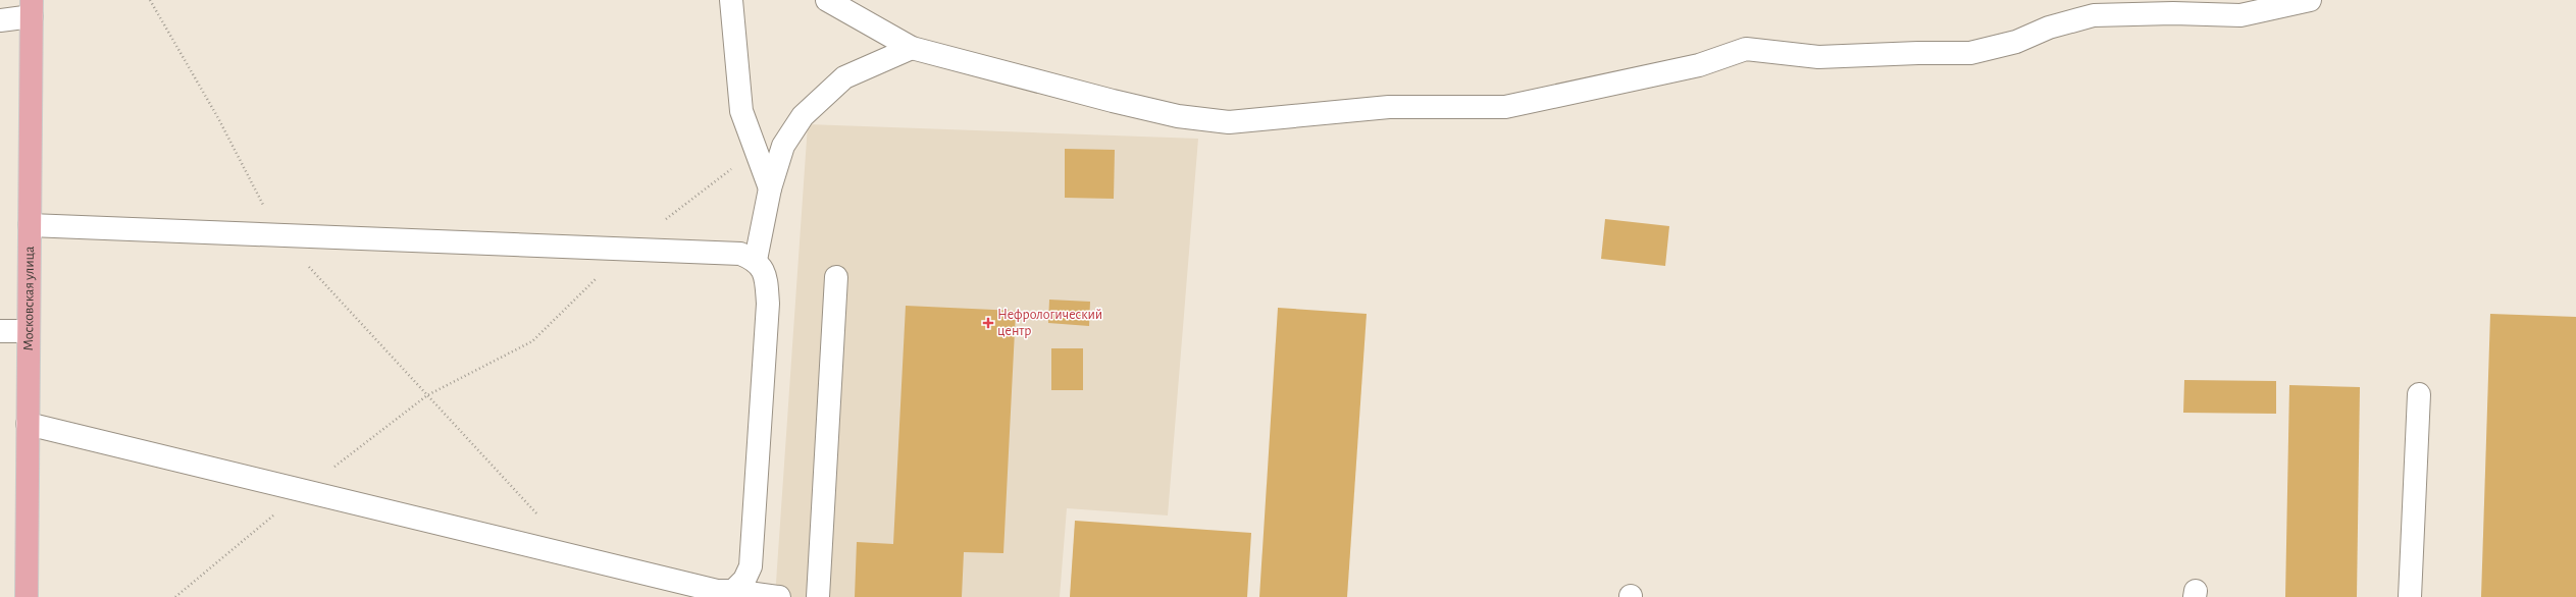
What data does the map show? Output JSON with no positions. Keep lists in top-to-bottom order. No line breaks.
{"streets":{"main road":["Московская улица"]},"places":{"health":["Нефрологический центр"]}}
